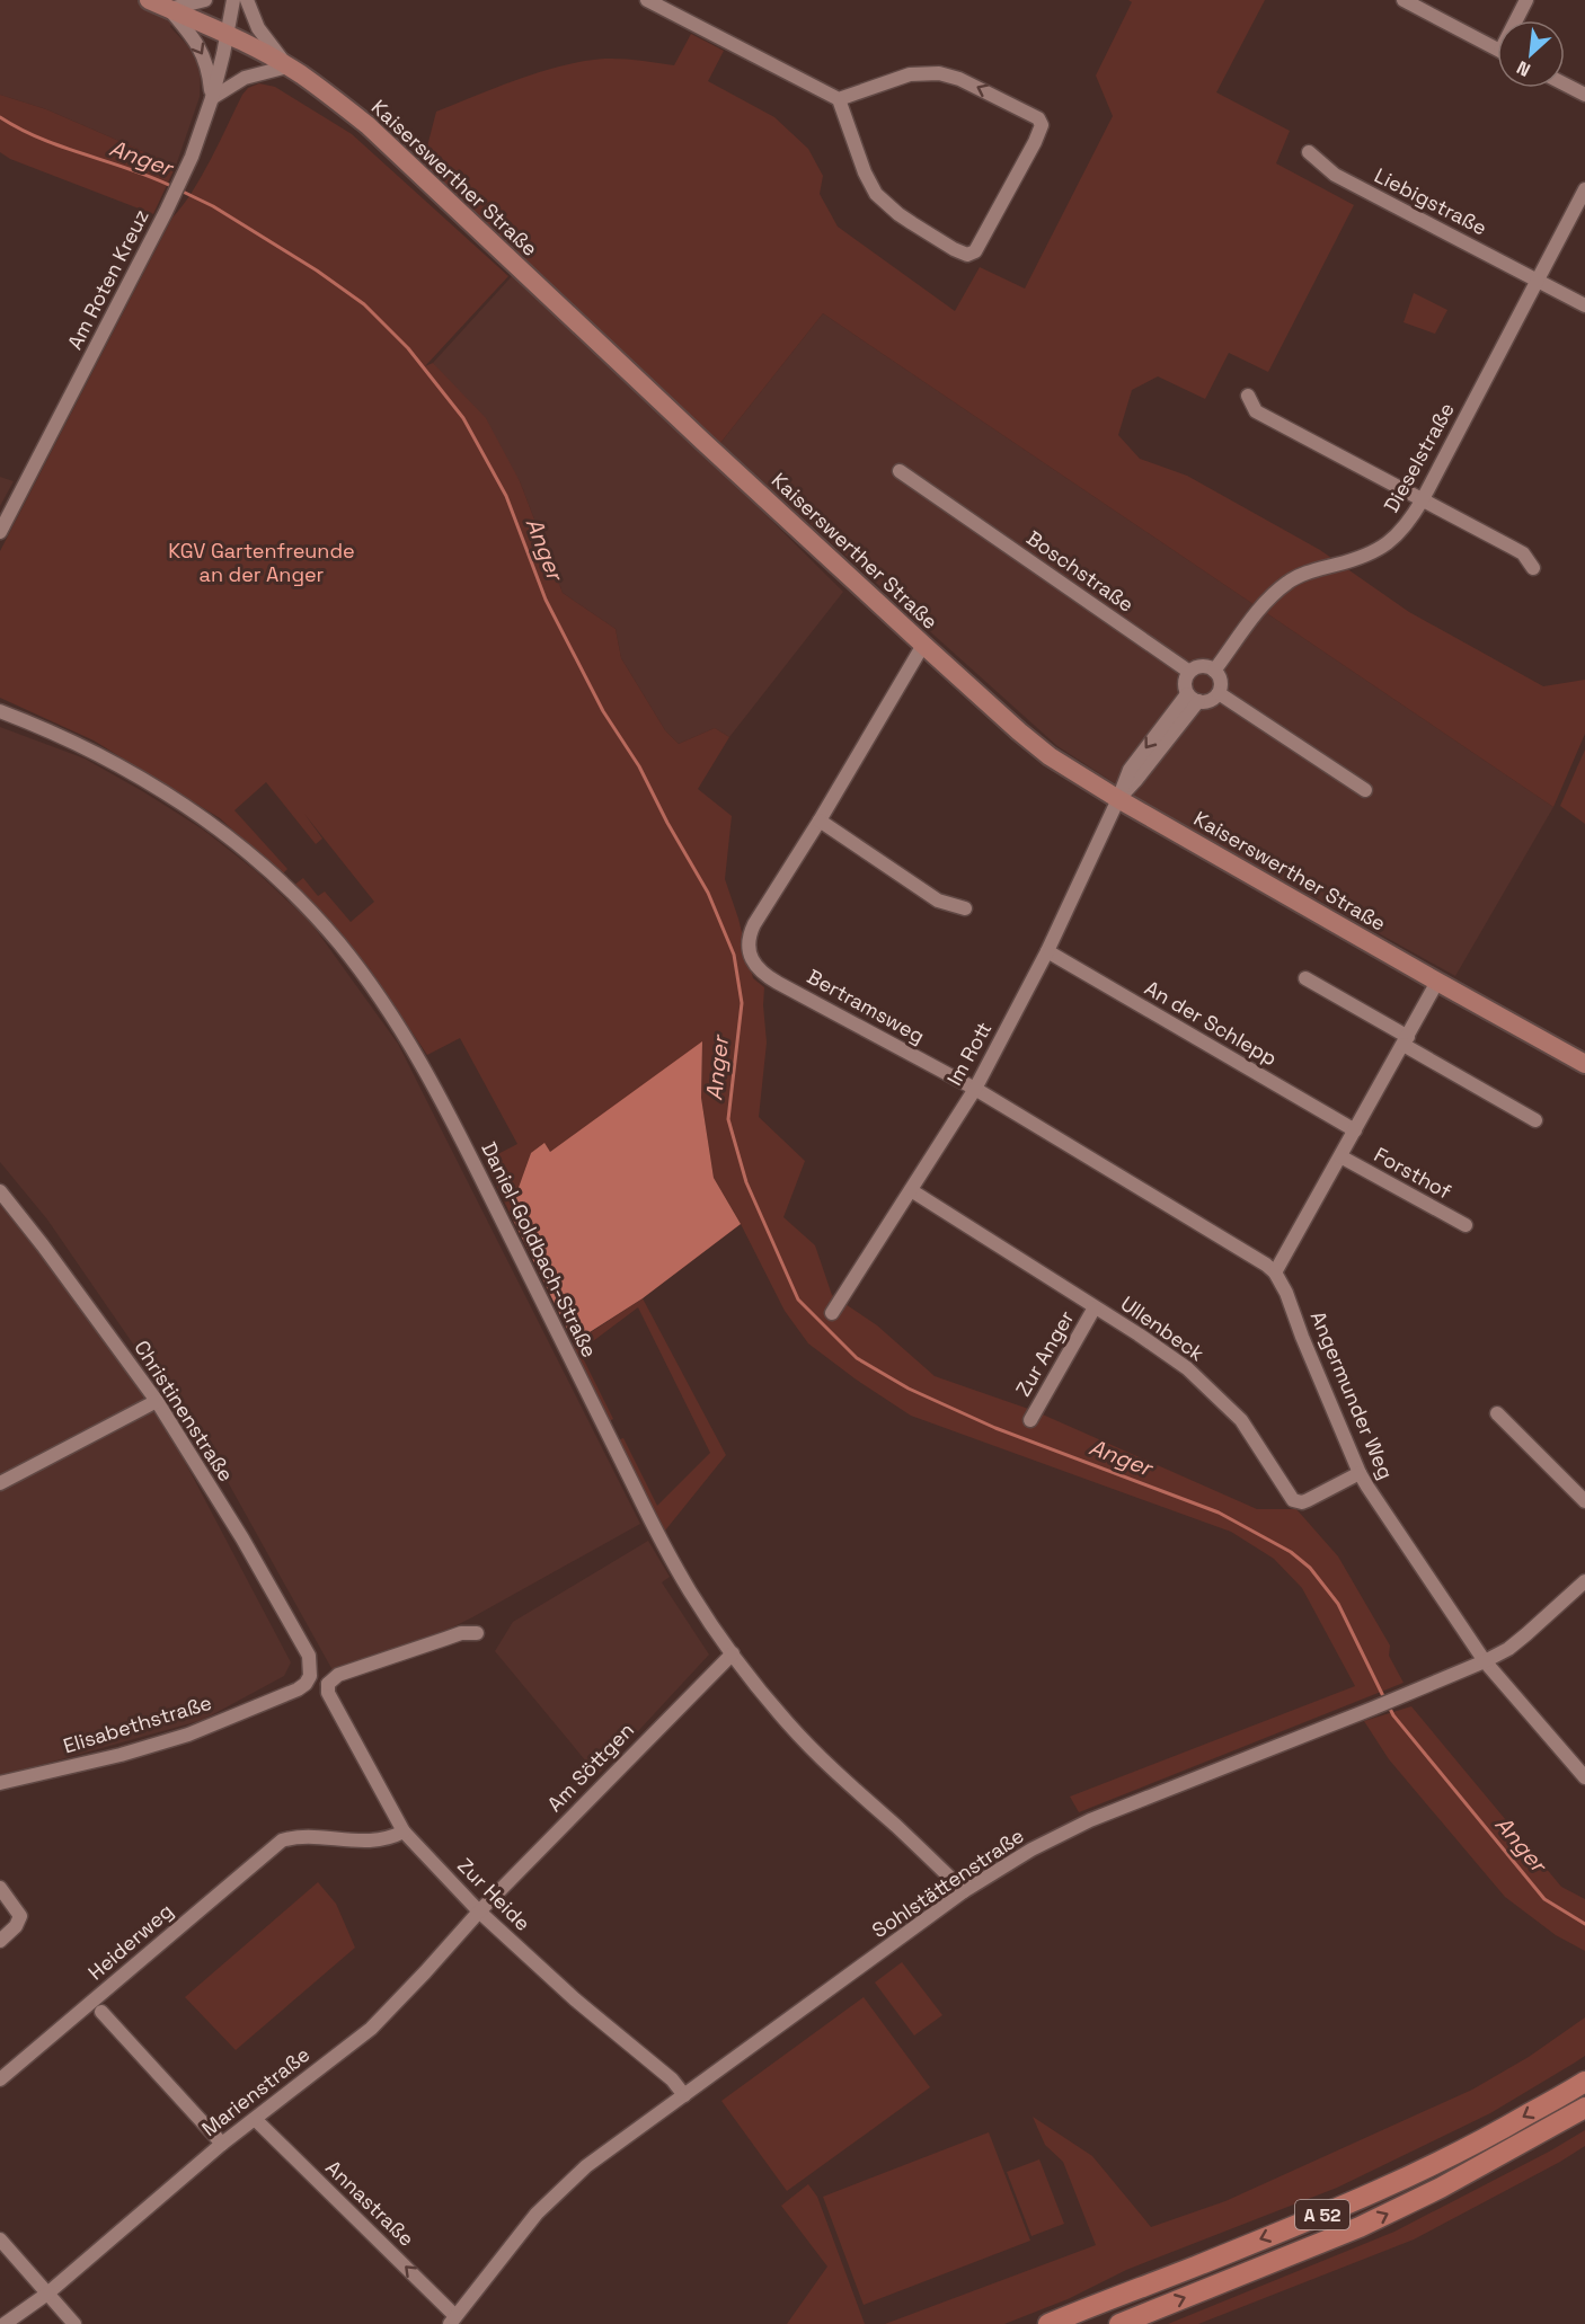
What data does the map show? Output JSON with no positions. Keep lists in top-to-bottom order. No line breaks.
{"streets":{"highway":["A 52"],"main road":["Kaiserswerther Straße"],"street":["Liebigstraße","Am Roten Kreuz","Dieselstraße","Boschstraße","Bertramsweg","An der Schlepp","Im Rott","Forsthof","Daniel-Goldbach-Straße","Ullenbeck","Zur Anger","Angermunder Weg","Christinenstraße","Elisabethstraße","Am Söttgen","Sohlstättenstraße","Zur Heide","Heiderweg","Marienstraße","Annastraße"]},"crossings":[["Kaiserswerther Straße","Am Roten Kreuz"],["Kaiserswerther Straße","Bertramsweg"],["Kaiserswerther Straße","Im Rott"],["Liebigstraße","Dieselstraße"],["Dieselstraße","Boschstraße"],["Bertramsweg","Im Rott"],["Bertramsweg","Angermunder Weg"],["An der Schlepp","Im Rott"],["Im Rott","Ullenbeck"],["Daniel-Goldbach-Straße","Am Söttgen"],["Daniel-Goldbach-Straße","Sohlstättenstraße"],["Ullenbeck","Zur Anger"],["Ullenbeck","Angermunder Weg"],["Angermunder Weg","Sohlstättenstraße"],["Christinenstraße","Elisabethstraße"],["Am Söttgen","Zur Heide"],["Am Söttgen","Marienstraße"],["Sohlstättenstraße","Zur Heide"],["Sohlstättenstraße","Annastraße"],["Zur Heide","Heiderweg"],["Zur Heide","Marienstraße"],["Marienstraße","Annastraße"]],"one_way":["Annastraße"],"water":["Anger"],"parks":["KGV Gartenfreunde an der Anger"],"north":"bottom left"}
